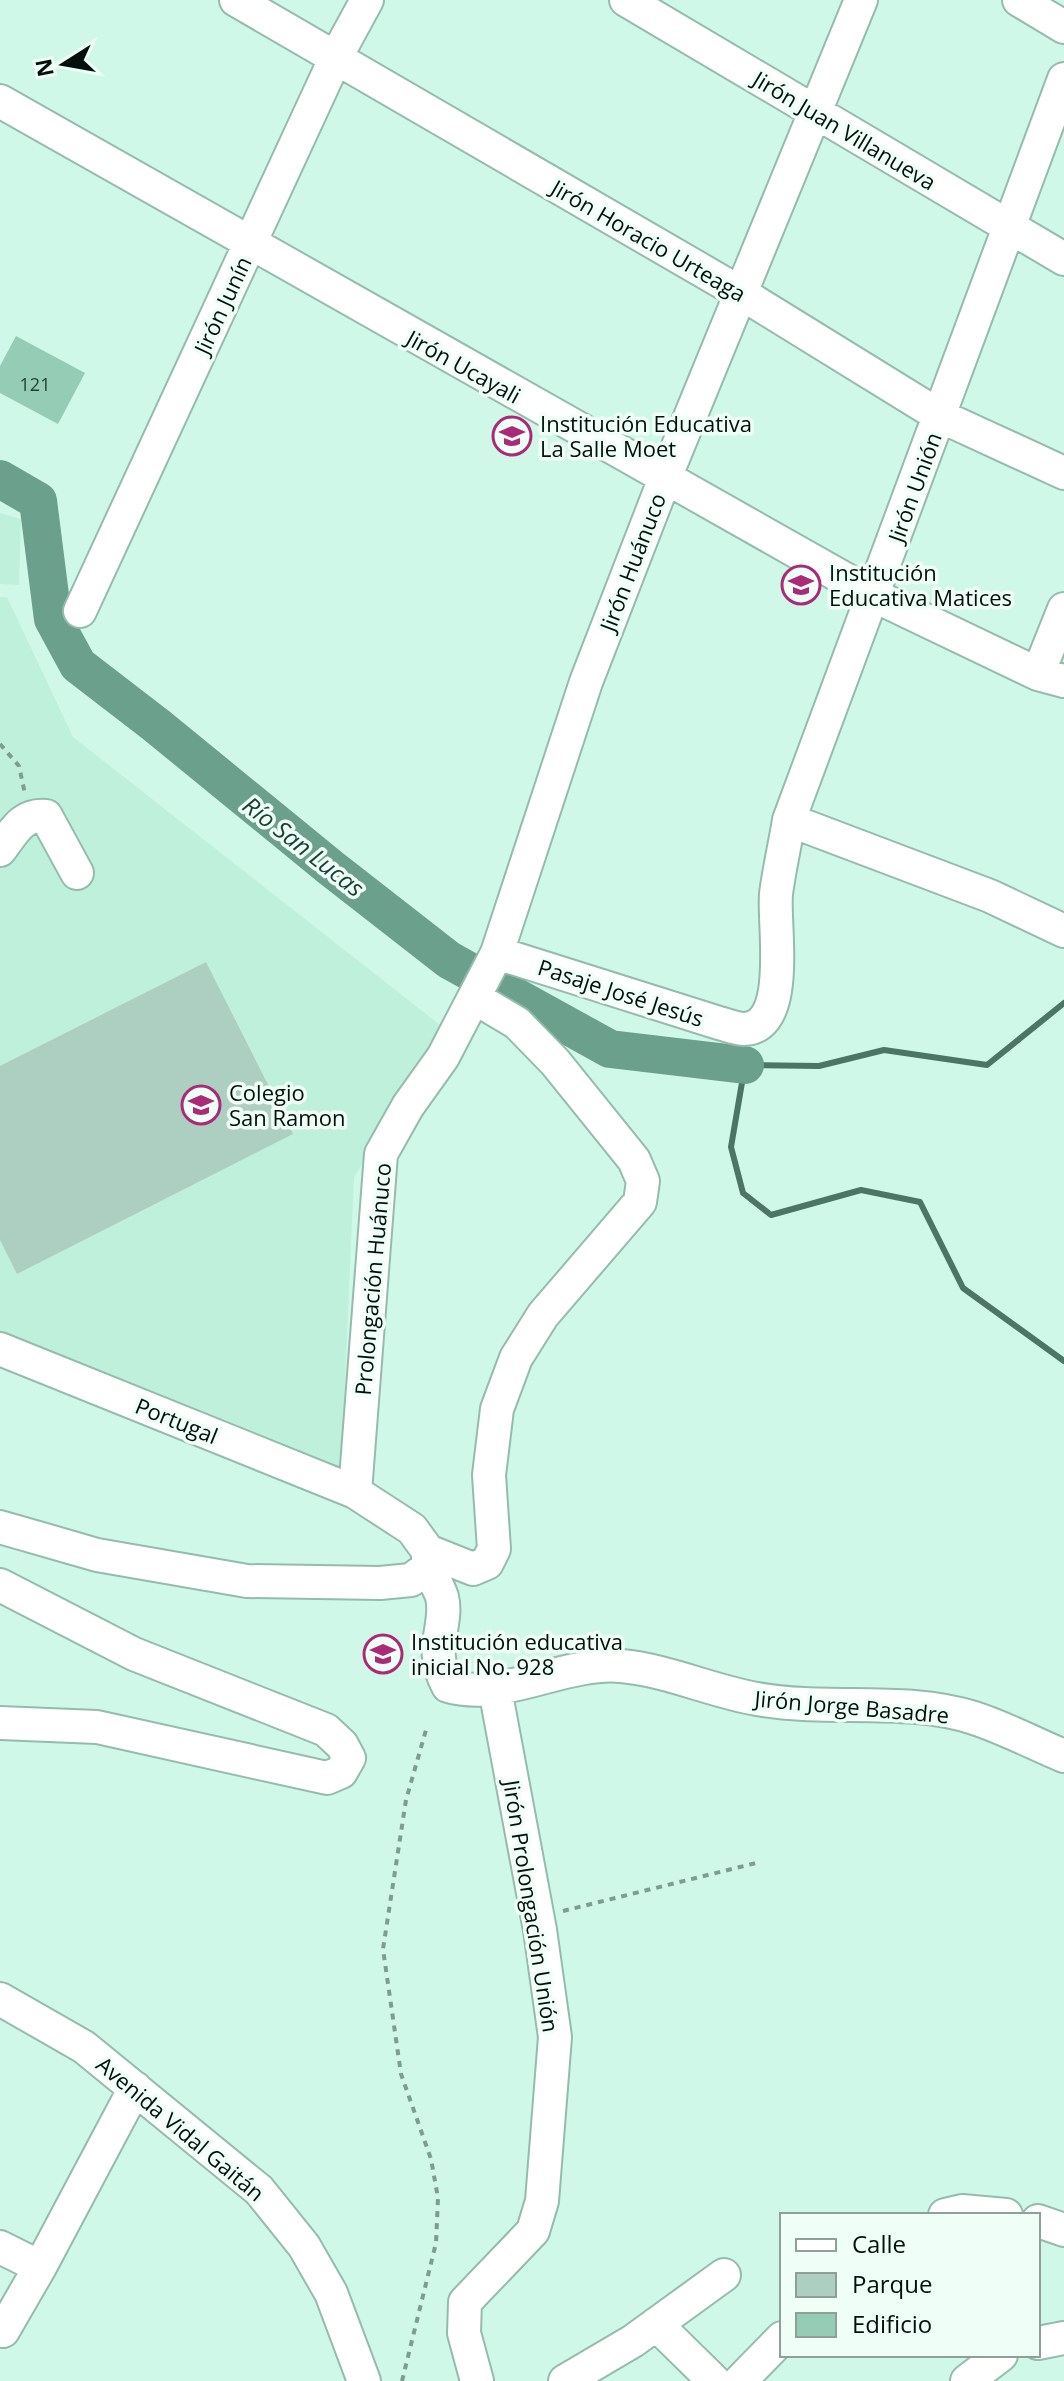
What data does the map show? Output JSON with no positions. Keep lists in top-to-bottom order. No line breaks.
{"streets":{"street":["Jirón Juan Villanueva","Jirón Horacio Urteaga","Jirón Junín","Jirón Ucayali","Jirón Unión","Jirón Huánuco","Pasaje José Jesús","Prolongación Huánuco","Portugal","Jirón Jorge Basadre","Jirón Prolongación Unión","Avenida Vidal Gaitán"]},"crossings":[["Jirón Juan Villanueva","Jirón Unión"],["Jirón Juan Villanueva","Jirón Huánuco"],["Jirón Horacio Urteaga","Jirón Junín"],["Jirón Horacio Urteaga","Jirón Unión"],["Jirón Horacio Urteaga","Jirón Huánuco"],["Jirón Junín","Jirón Ucayali"],["Jirón Ucayali","Jirón Unión"],["Jirón Ucayali","Jirón Huánuco"],["Jirón Unión","Pasaje José Jesús"],["Jirón Huánuco","Pasaje José Jesús"],["Jirón Huánuco","Prolongación Huánuco"],["Pasaje José Jesús","Prolongación Huánuco"],["Prolongación Huánuco","Portugal"],["Portugal","Jirón Jorge Basadre"],["Jirón Jorge Basadre","Jirón Prolongación Unión"]],"water":["Río San Lucas"],"places":{"school or university":["Institución Educativa La Salle Moet","Institución Educativa Matices","Colegio San Ramon","Institución educativa inicial No. 928"]},"house_numbers":["121"],"legend":["Calle","Parque","Edificio"],"north":"left"}
